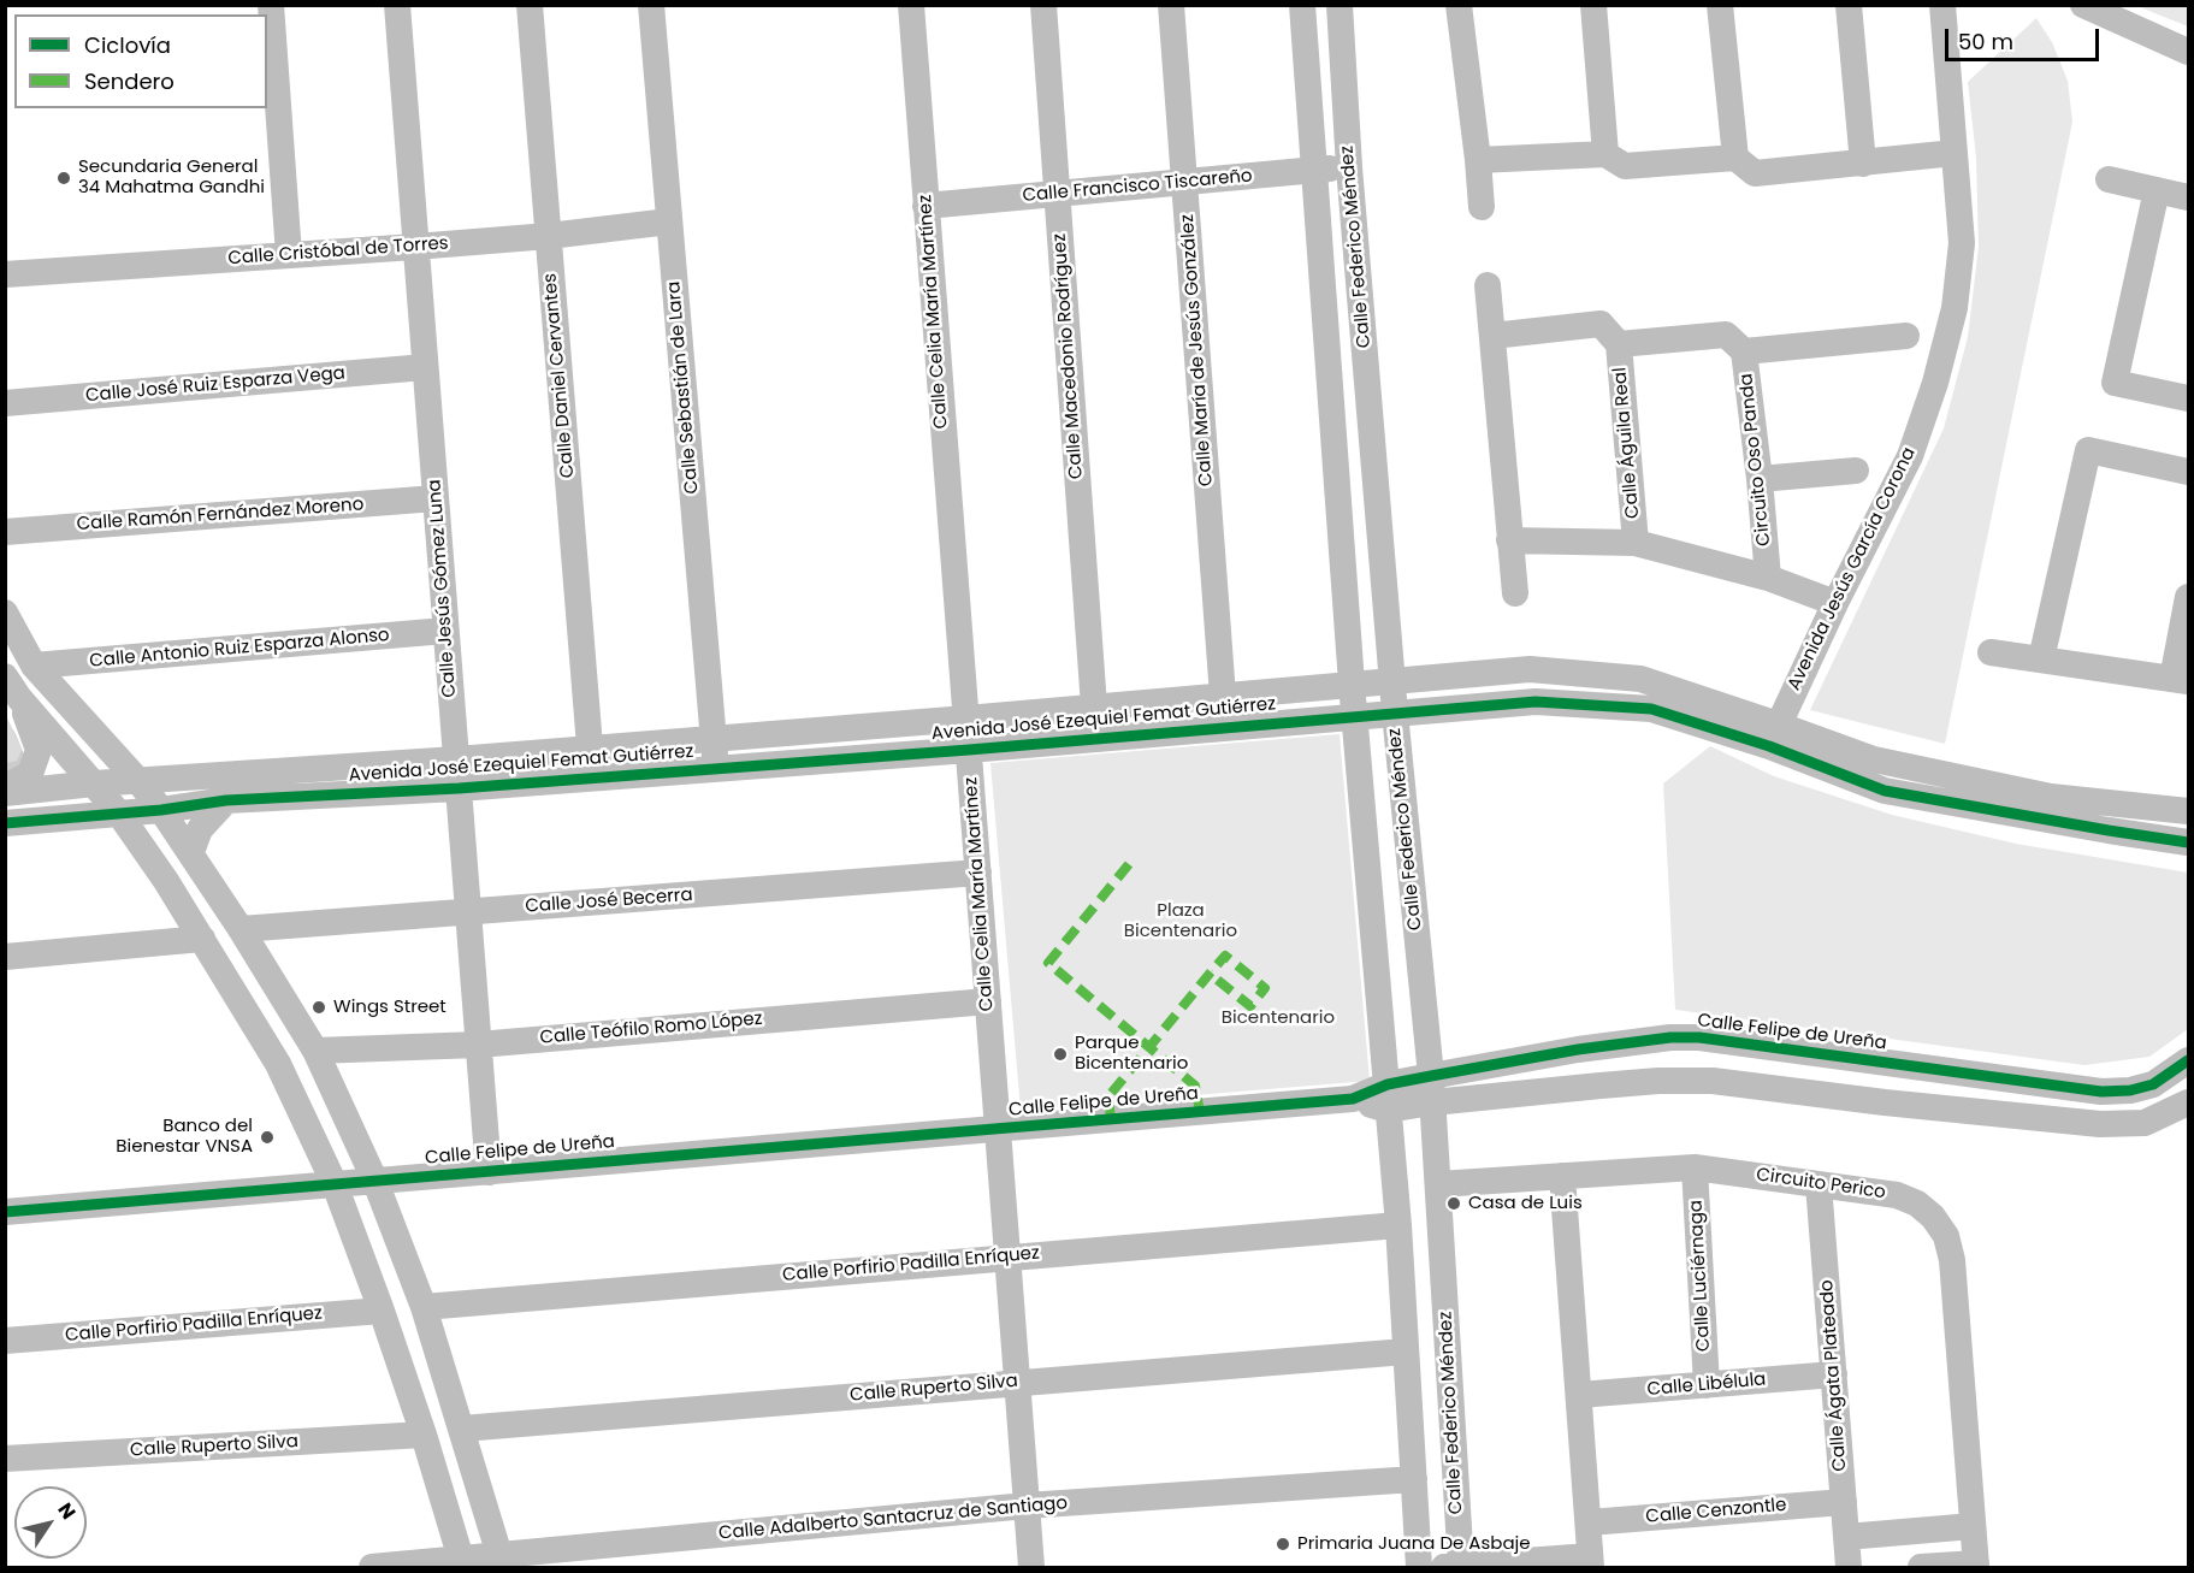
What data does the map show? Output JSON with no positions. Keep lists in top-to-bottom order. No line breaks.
{"streets":{"street":["Calle Francisco Tiscareño","Calle Federico Méndez","Calle Cristóbal de Torres","Calle Celia María Martínez","Calle María de Jesús González","Calle Macedonio Rodríguez","Calle Daniel Cervantes","Calle José Ruiz Esparza Vega","Calle Sebastián de Lara","Calle Águila Real","Circuito Oso Panda","Calle Ramón Fernández Moreno","Avenida Jesús García Corona","Calle Jesús Gómez Luna","Calle Antonio Ruiz Esparza Alonso","Avenida José Ezequiel Femat Gutiérrez","Calle José Becerra","Calle Teófilo Romo López","Calle Felipe de Ureña","Circuito Perico","Calle Porfirio Padilla Enríquez","Calle Luciérnaga","Calle Ágata Plateado","Calle Libélula","Calle Ruperto Silva","Calle Cenzontle","Calle Adalberto Santacruz de Santiago"]},"crossings":[["Calle Francisco Tiscareño","Calle Federico Méndez"],["Calle Francisco Tiscareño","Calle Celia María Martínez"],["Calle Francisco Tiscareño","Calle María de Jesús González"],["Calle Francisco Tiscareño","Calle Macedonio Rodríguez"],["Calle Federico Méndez","Avenida José Ezequiel Femat Gutiérrez"],["Calle Federico Méndez","Calle Felipe de Ureña"],["Calle Federico Méndez","Circuito Perico"],["Calle Federico Méndez","Calle Porfirio Padilla Enríquez"],["Calle Federico Méndez","Calle Ruperto Silva"],["Calle Federico Méndez","Calle Adalberto Santacruz de Santiago"],["Calle Cristóbal de Torres","Calle Daniel Cervantes"],["Calle Cristóbal de Torres","Calle Sebastián de Lara"],["Calle Cristóbal de Torres","Calle Jesús Gómez Luna"],["Calle Celia María Martínez","Avenida José Ezequiel Femat Gutiérrez"],["Calle Celia María Martínez","Calle José Becerra"],["Calle Celia María Martínez","Calle Teófilo Romo López"],["Calle Celia María Martínez","Calle Felipe de Ureña"],["Calle Celia María Martínez","Calle Porfirio Padilla Enríquez"],["Calle Celia María Martínez","Calle Ruperto Silva"],["Calle Celia María Martínez","Calle Adalberto Santacruz de Santiago"],["Calle María de Jesús González","Avenida José Ezequiel Femat Gutiérrez"],["Calle Macedonio Rodríguez","Avenida José Ezequiel Femat Gutiérrez"],["Calle Daniel Cervantes","Avenida José Ezequiel Femat Gutiérrez"],["Calle José Ruiz Esparza Vega","Calle Jesús Gómez Luna"],["Calle Sebastián de Lara","Avenida José Ezequiel Femat Gutiérrez"],["Calle Águila Real","Circuito Oso Panda"],["Circuito Oso Panda","Avenida Jesús García Corona"],["Calle Ramón Fernández Moreno","Calle Jesús Gómez Luna"],["Avenida Jesús García Corona","Avenida José Ezequiel Femat Gutiérrez"],["Calle Jesús Gómez Luna","Calle Antonio Ruiz Esparza Alonso"],["Calle Jesús Gómez Luna","Avenida José Ezequiel Femat Gutiérrez"],["Calle Jesús Gómez Luna","Calle José Becerra"],["Calle Jesús Gómez Luna","Calle Teófilo Romo López"],["Calle Jesús Gómez Luna","Calle Felipe de Ureña"],["Circuito Perico","Calle Luciérnaga"],["Circuito Perico","Calle Ágata Plateado"],["Calle Luciérnaga","Calle Libélula"],["Calle Ágata Plateado","Calle Libélula"],["Calle Ágata Plateado","Calle Cenzontle"]],"parks":["Plaza Bicentenario","Bicentenario"],"places":["Secundaria General 34 Mahatma Gandhi","Wings Street","Parque Bicentenario","Banco del Bienestar VNSA","Casa de Luis","Primaria Juana De Asbaje"],"legend":["Ciclovía","Sendero"],"scale_bar":"50 m","north":"top right"}
